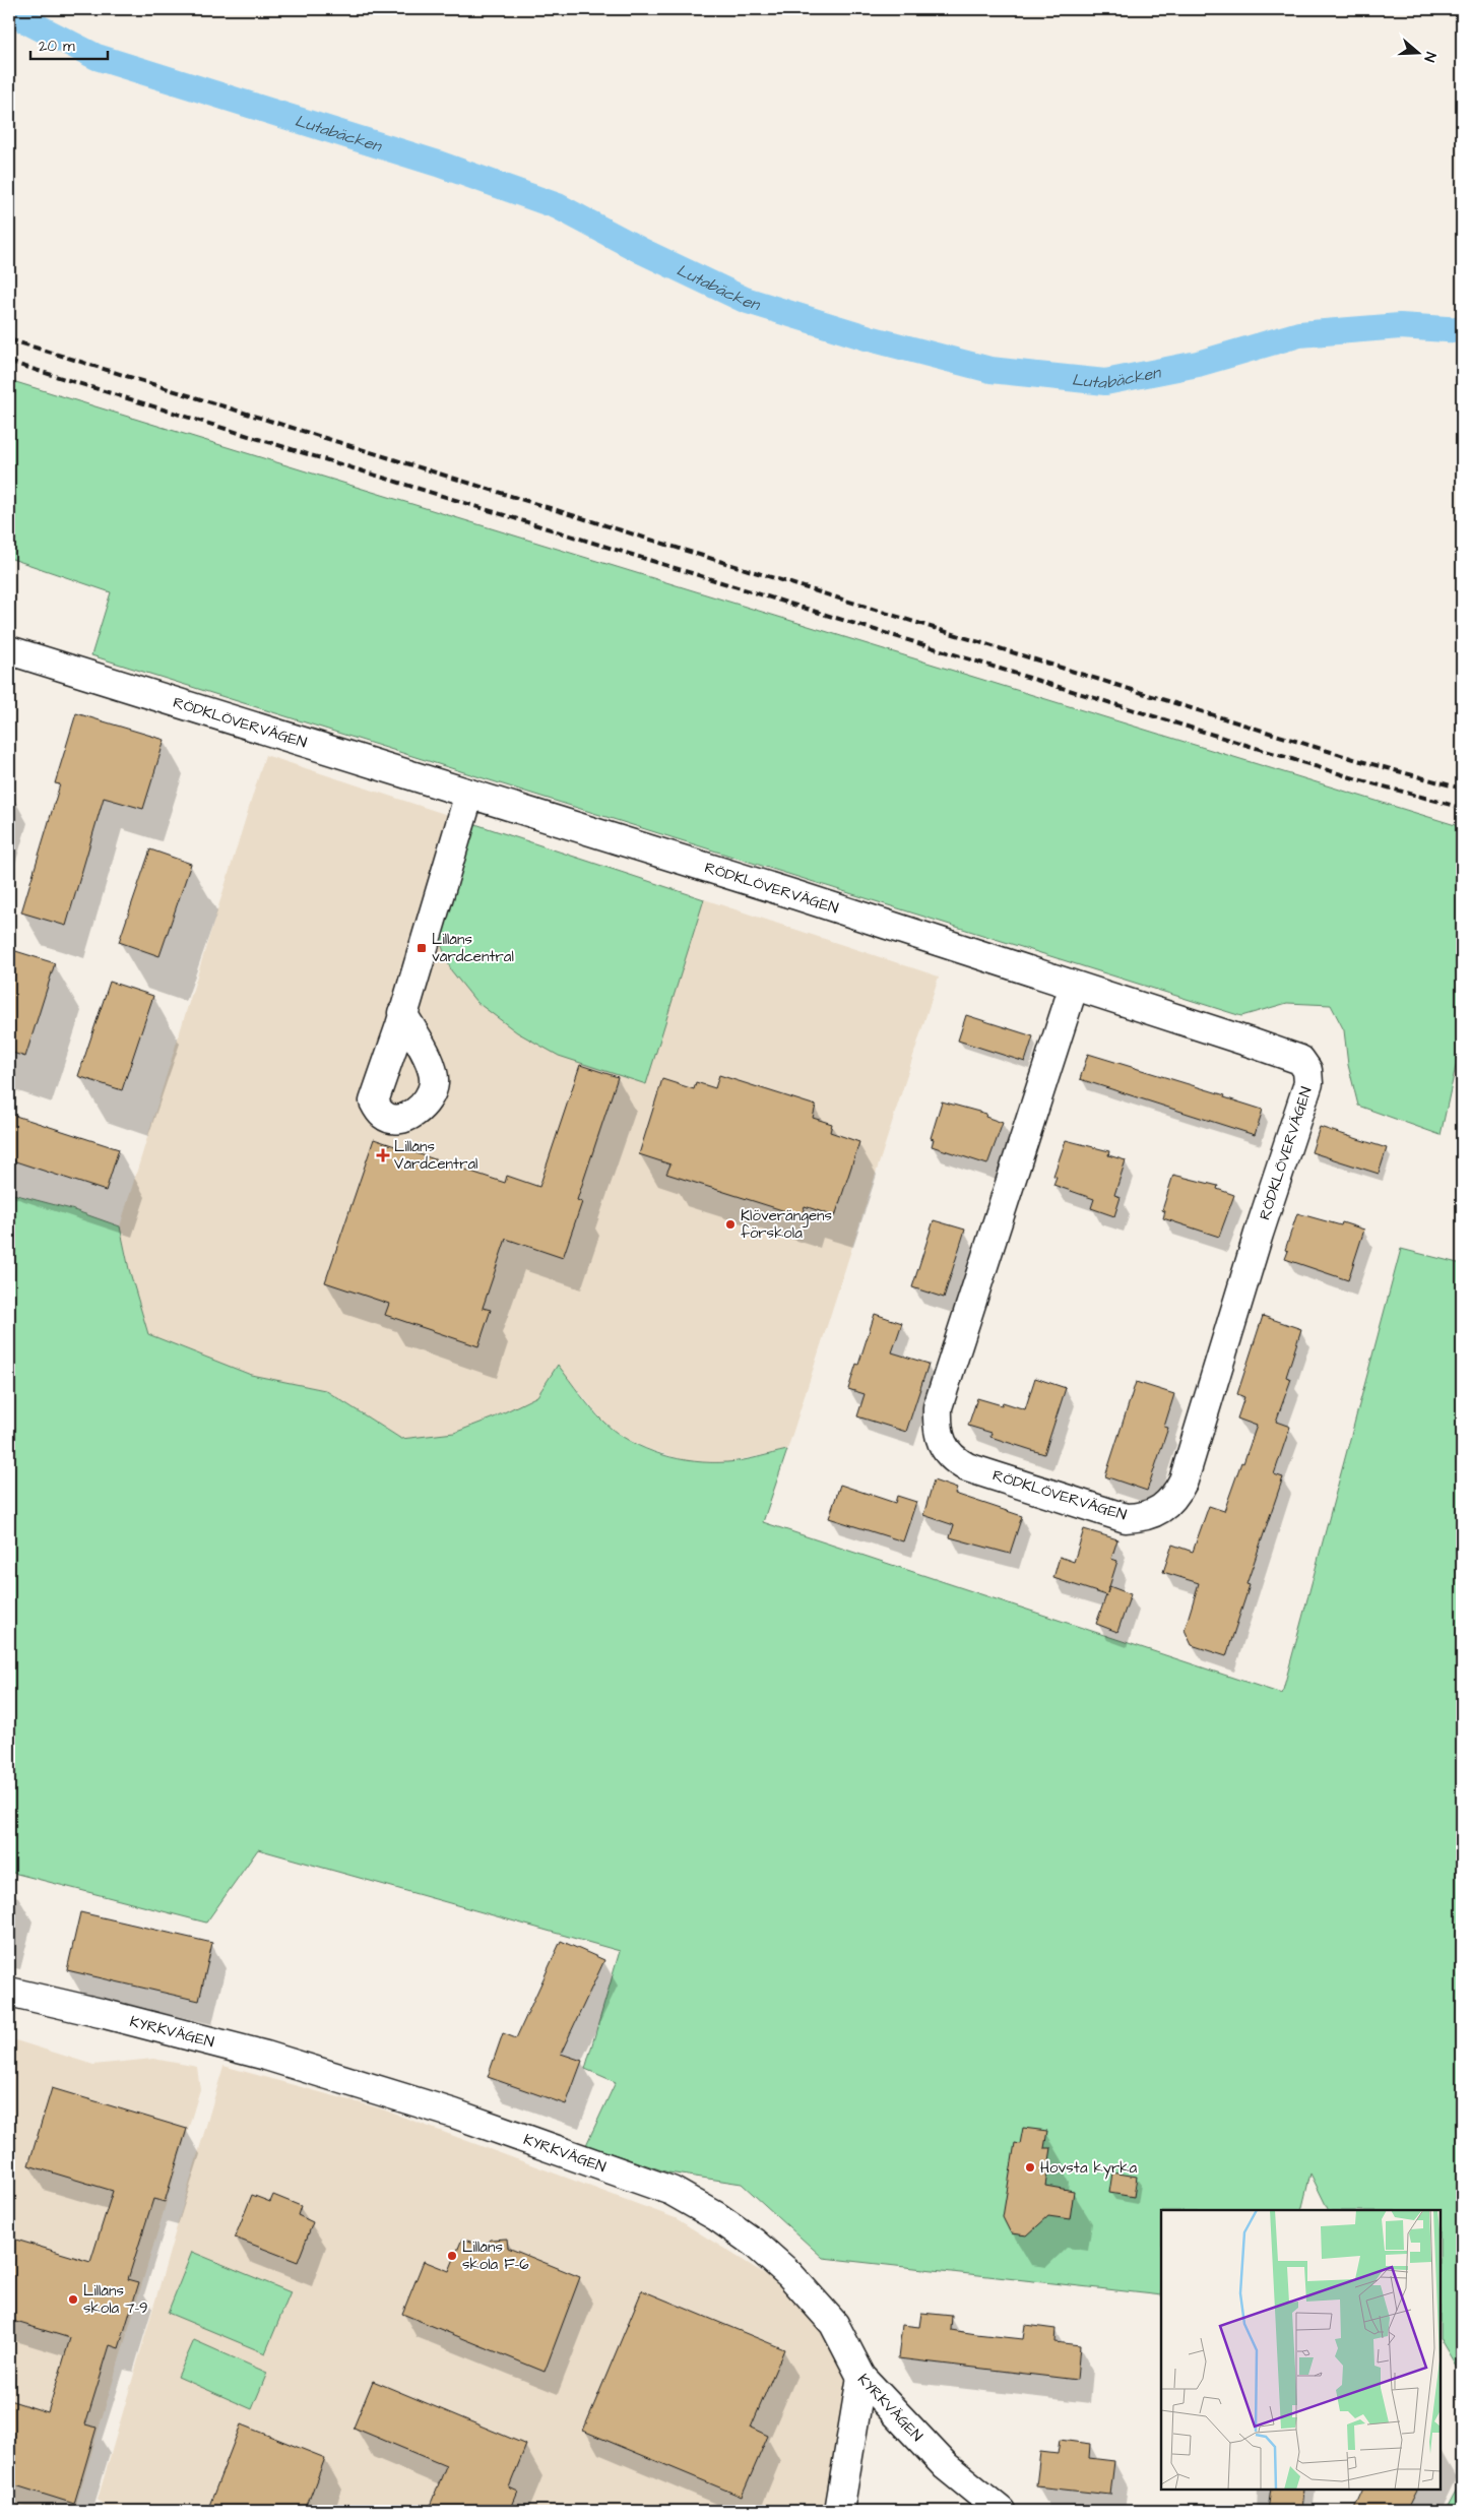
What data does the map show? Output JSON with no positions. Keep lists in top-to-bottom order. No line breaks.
{"streets":{"street":["RÖDKLÖVERVÄGEN","KYRKVÄGEN"]},"water":["Lutabäcken"],"places":{"transit":["Lillåns vårdcentral"],"health":["Lillåns Vårdcentral"],"other":["Klöverängens förskola","Hovsta kyrka","Lillåns skola F-6","Lillåns skola 7-9"]},"scale_bar":"20 m","north":"right"}
